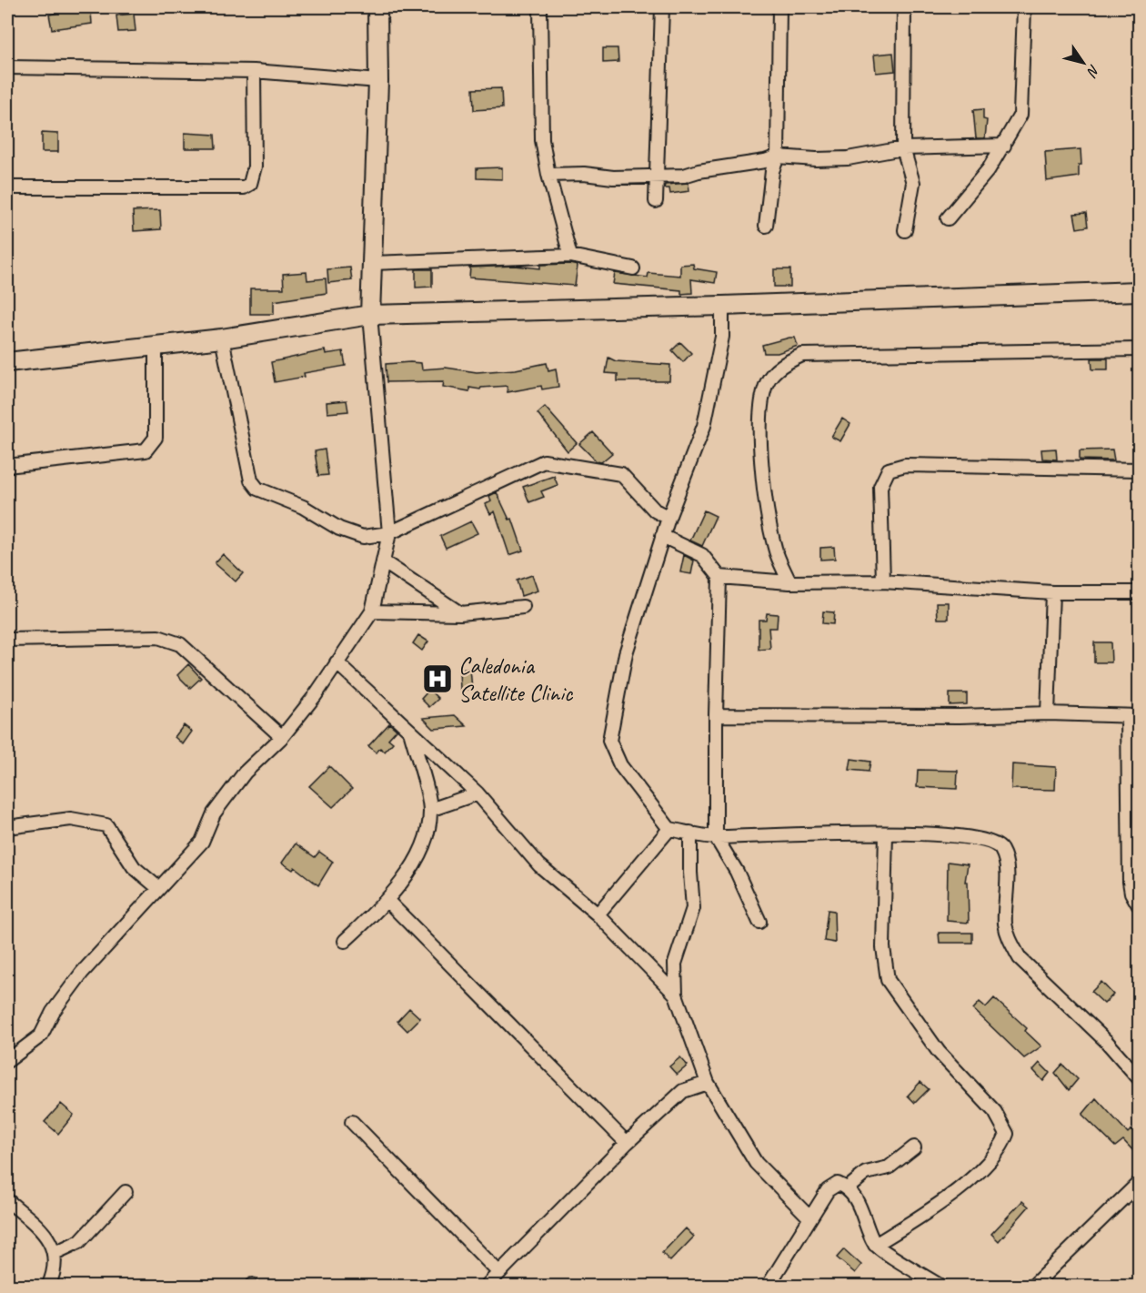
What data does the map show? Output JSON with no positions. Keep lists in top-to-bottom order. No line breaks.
{"places":{"hospital":["Caledonia Satellite Clinic"]},"north":"bottom right"}
